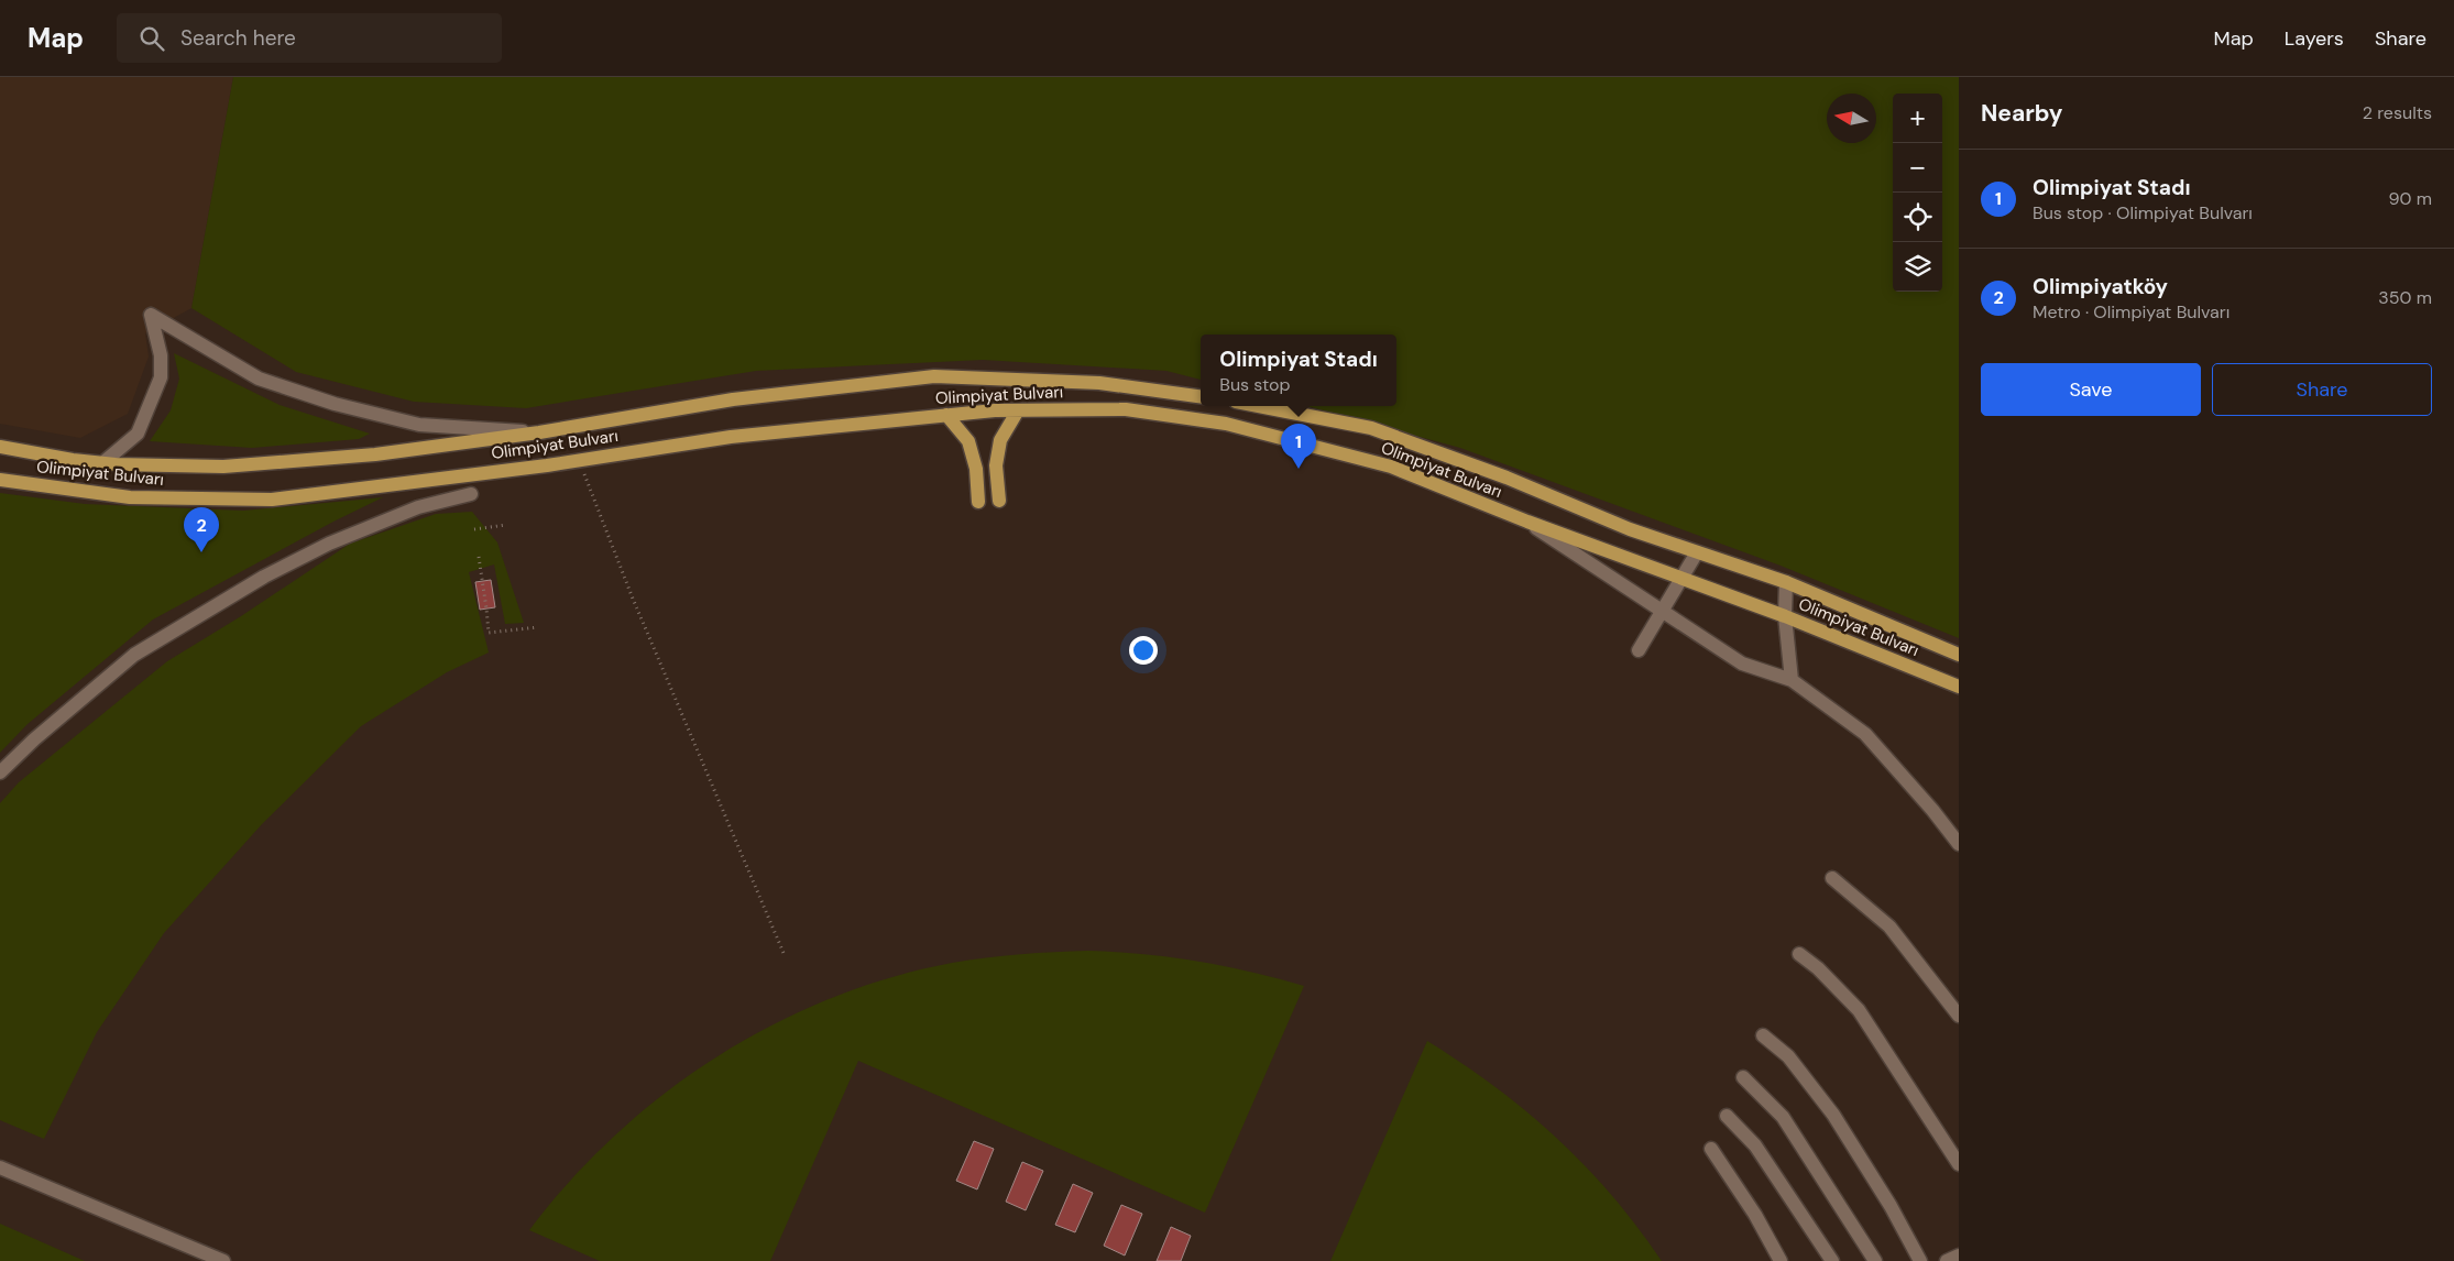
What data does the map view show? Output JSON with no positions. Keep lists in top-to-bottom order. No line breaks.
{"streets":{"main road":["Olimpiyat Bulvarı"]},"north":"left","page":{"header":"Map","search":"Search here","nav":["Map","Layers","Share"],"heading":["Nearby","2 results"],"map_buttons":["+","−"],"list":[{"mark":"1","name":"Olimpiyat Stadı","note":"Bus stop · Olimpiyat Bulvarı","value":"90 m"},{"mark":"2","name":"Olimpiyatköy","note":"Metro · Olimpiyat Bulvarı","value":"350 m"}],"popup":["Olimpiyat Stadı","Bus stop"],"buttons":["Save","Share"],"pins":["1","2"]}}
